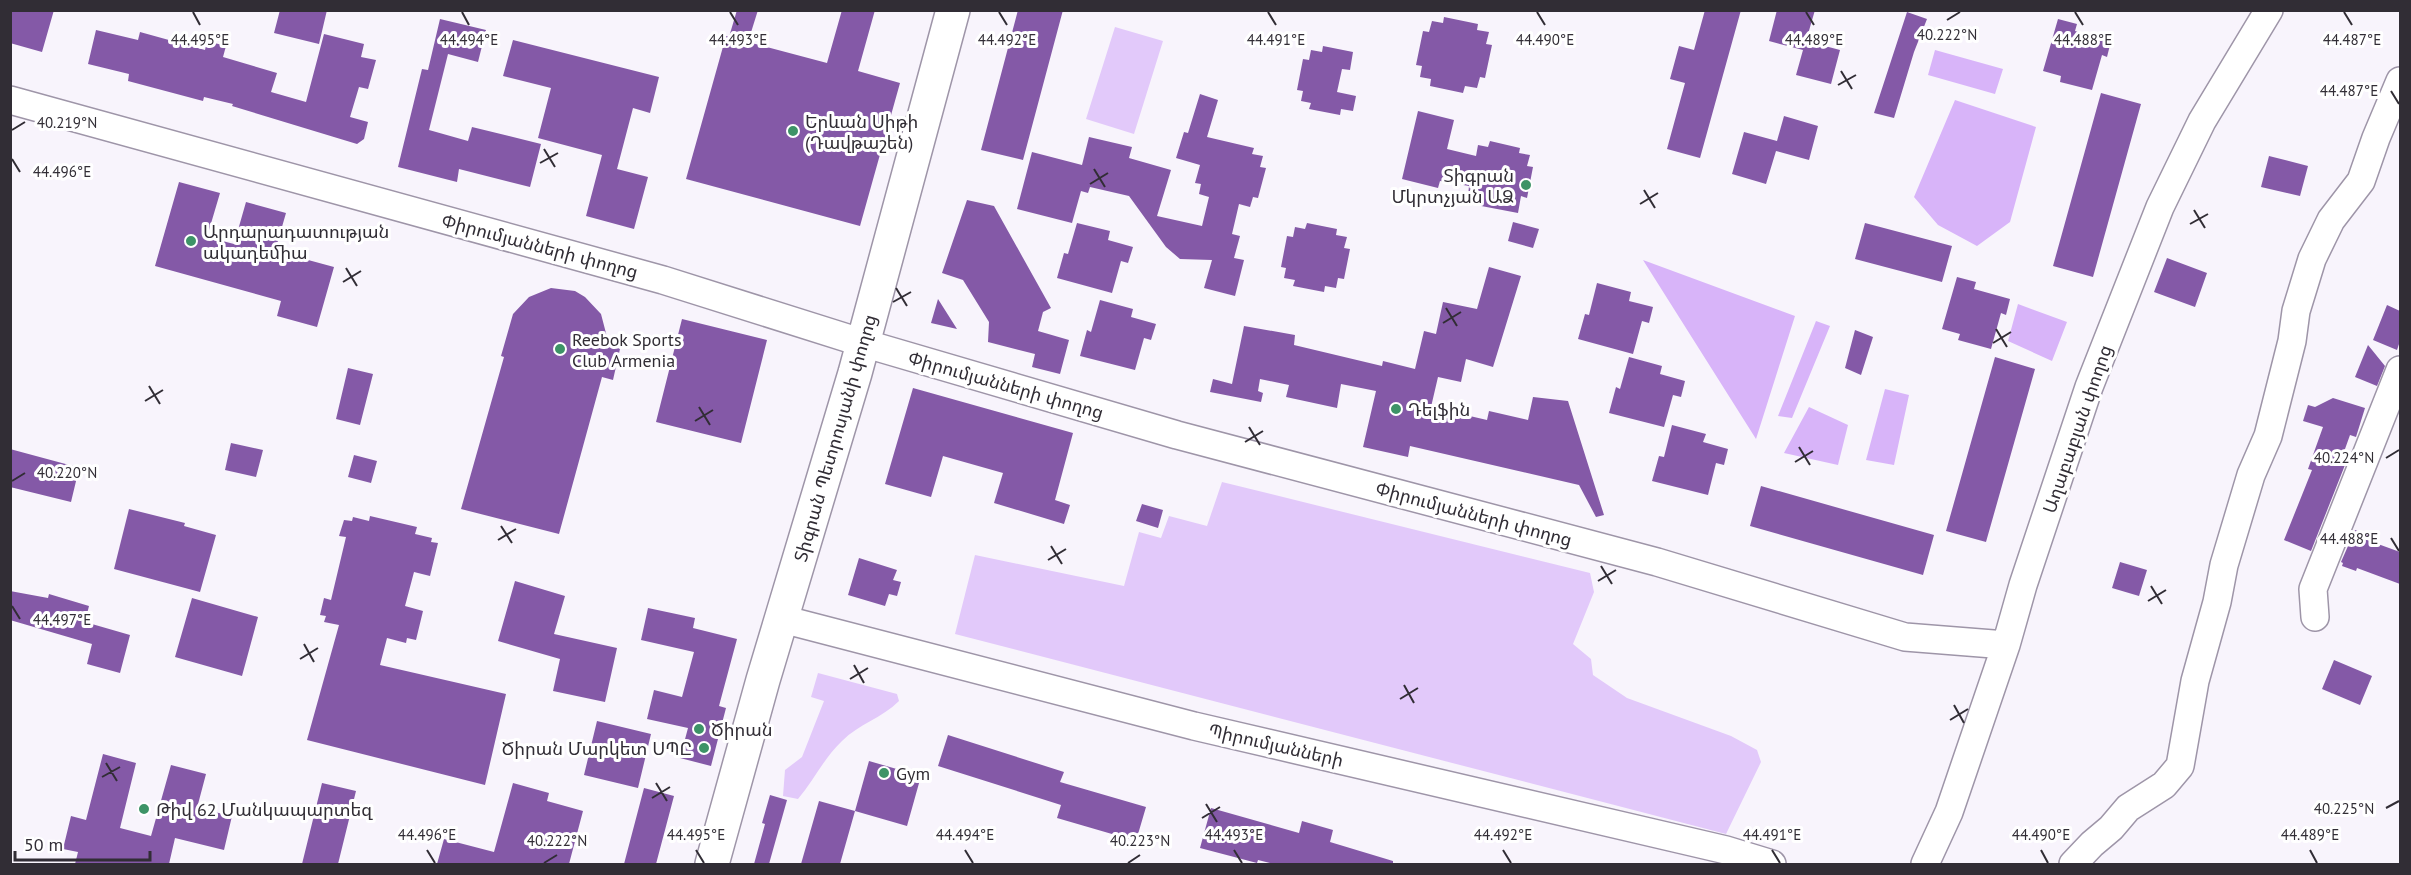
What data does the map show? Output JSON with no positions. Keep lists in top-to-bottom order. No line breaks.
{"streets":{"main road":["Տիգրան Պետրոսյանի փողոց"],"street":["Փիրումյանների փողոց","Աղաբաբյան փողոց","Պիրումյանների"]},"crossings":[["Փիրումյանների փողոց","Աղաբաբյան փողոց"],["Փիրումյանների փողոց","Տիգրան Պետրոսյանի փողոց"],["Տիգրան Պետրոսյանի փողոց","Պիրումյանների"]],"places":["Երևան Սիթի (Դավթաշեն)","Տիգրան Մկրտչյան ԱՁ","Արդարադատության ակադեմիա","Reebok Sports Club Armenia","Դելֆին","Ծիրան","Ծիրան Մարկետ ՍՊԸ","Gym","Թիվ 62 Մանկապարտեզ"],"scale_bar":"50 m","coordinates":["40.222°N","44.495°E","44.494°E","44.493°E","44.492°E","44.491°E","44.490°E","44.489°E","44.488°E","44.487°E","40.219°N","44.496°E","40.224°N","40.220°N","44.497°E","40.225°N","40.223°N"]}
